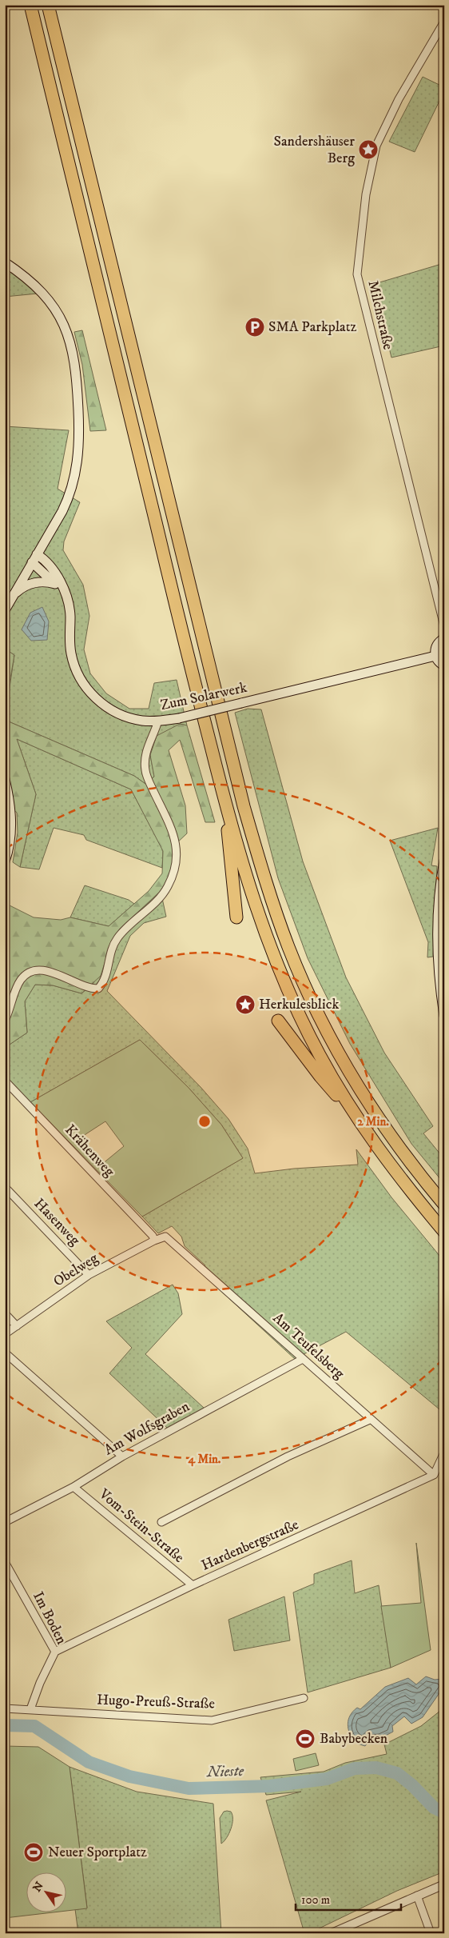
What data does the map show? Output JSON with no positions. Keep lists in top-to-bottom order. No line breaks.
{"streets":{"main road":["Zum Solarwerk"],"street":["Milchstraße","Krähenweg","Hasenweg","Obelweg","Am Teufelsberg","Am Wolfsgraben","Vom-Stein-Straße","Hardenbergstraße","Im Boden","Hugo-Preuß-Straße"]},"crossings":[["Krähenweg","Obelweg"],["Hasenweg","Obelweg"],["Obelweg","Am Teufelsberg"],["Am Teufelsberg","Am Wolfsgraben"],["Am Teufelsberg","Hardenbergstraße"],["Am Wolfsgraben","Vom-Stein-Straße"],["Vom-Stein-Straße","Hardenbergstraße"],["Hardenbergstraße","Im Boden"],["Im Boden","Hugo-Preuß-Straße"]],"water":["Nieste"],"places":{"place":["Sandershäuser Berg","Herkulesblick"],"parking":["SMA Parkplatz"],"sports":["Babybecken","Neuer Sportplatz"]},"scale_bar":"100 m","north":"top left","rings":["2 Min.","4 Min."]}
